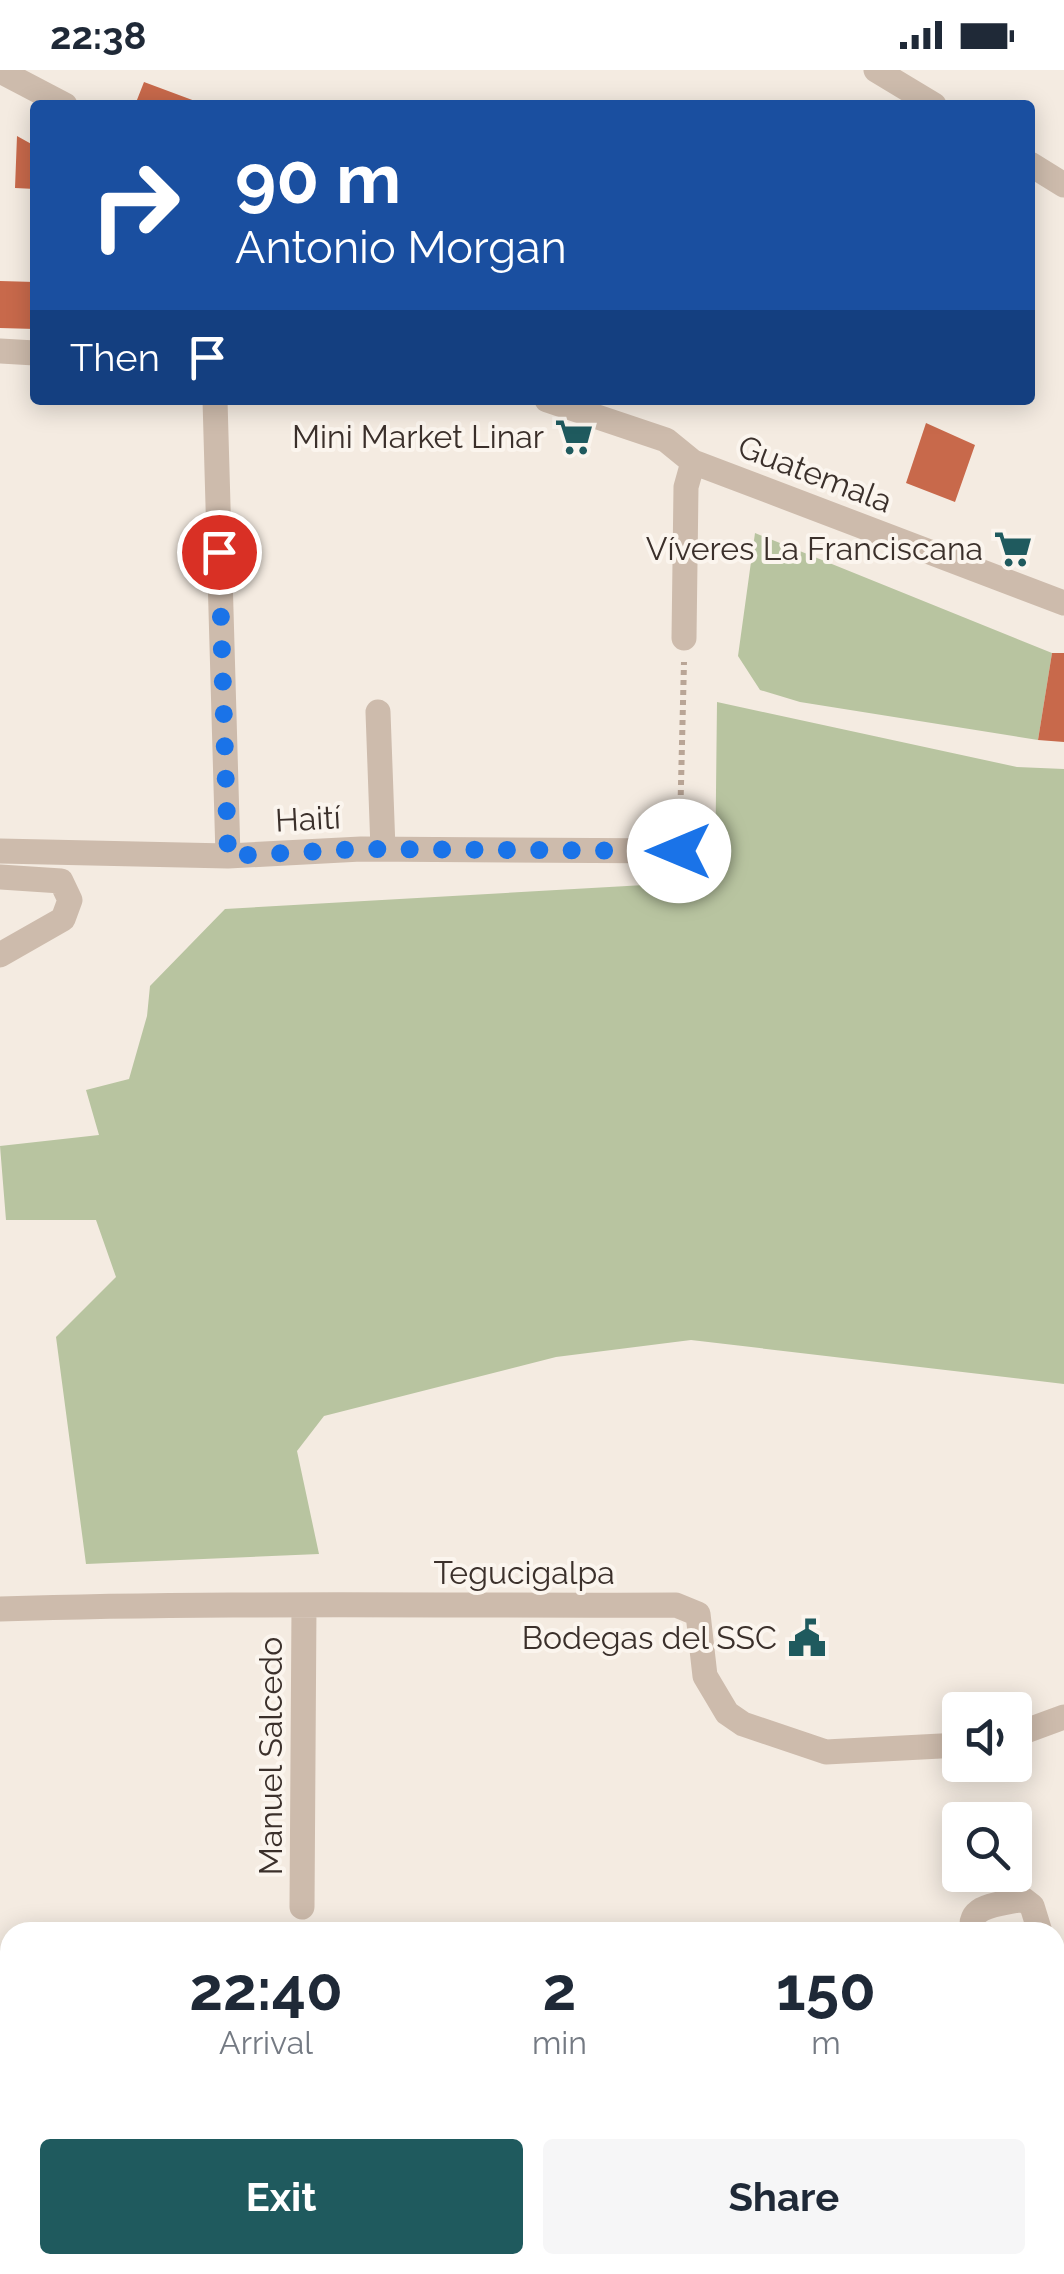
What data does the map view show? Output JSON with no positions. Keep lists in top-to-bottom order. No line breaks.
{"streets":{"street":["Guatemala","Haití","Tegucigalpa","Manuel Salcedo"]},"crossings":[["Tegucigalpa","Manuel Salcedo"]],"places":{"supermarket":["Mini Market Linar","Víveres La Franciscana"],"public building":["Bodegas del SSC"]},"page":{"status":"22:38","turn":["90 m","Antonio Morgan"],"then":"Then","eta":["22:40","Arrival","2","min","150","m"],"buttons":["Exit","Share"]}}
